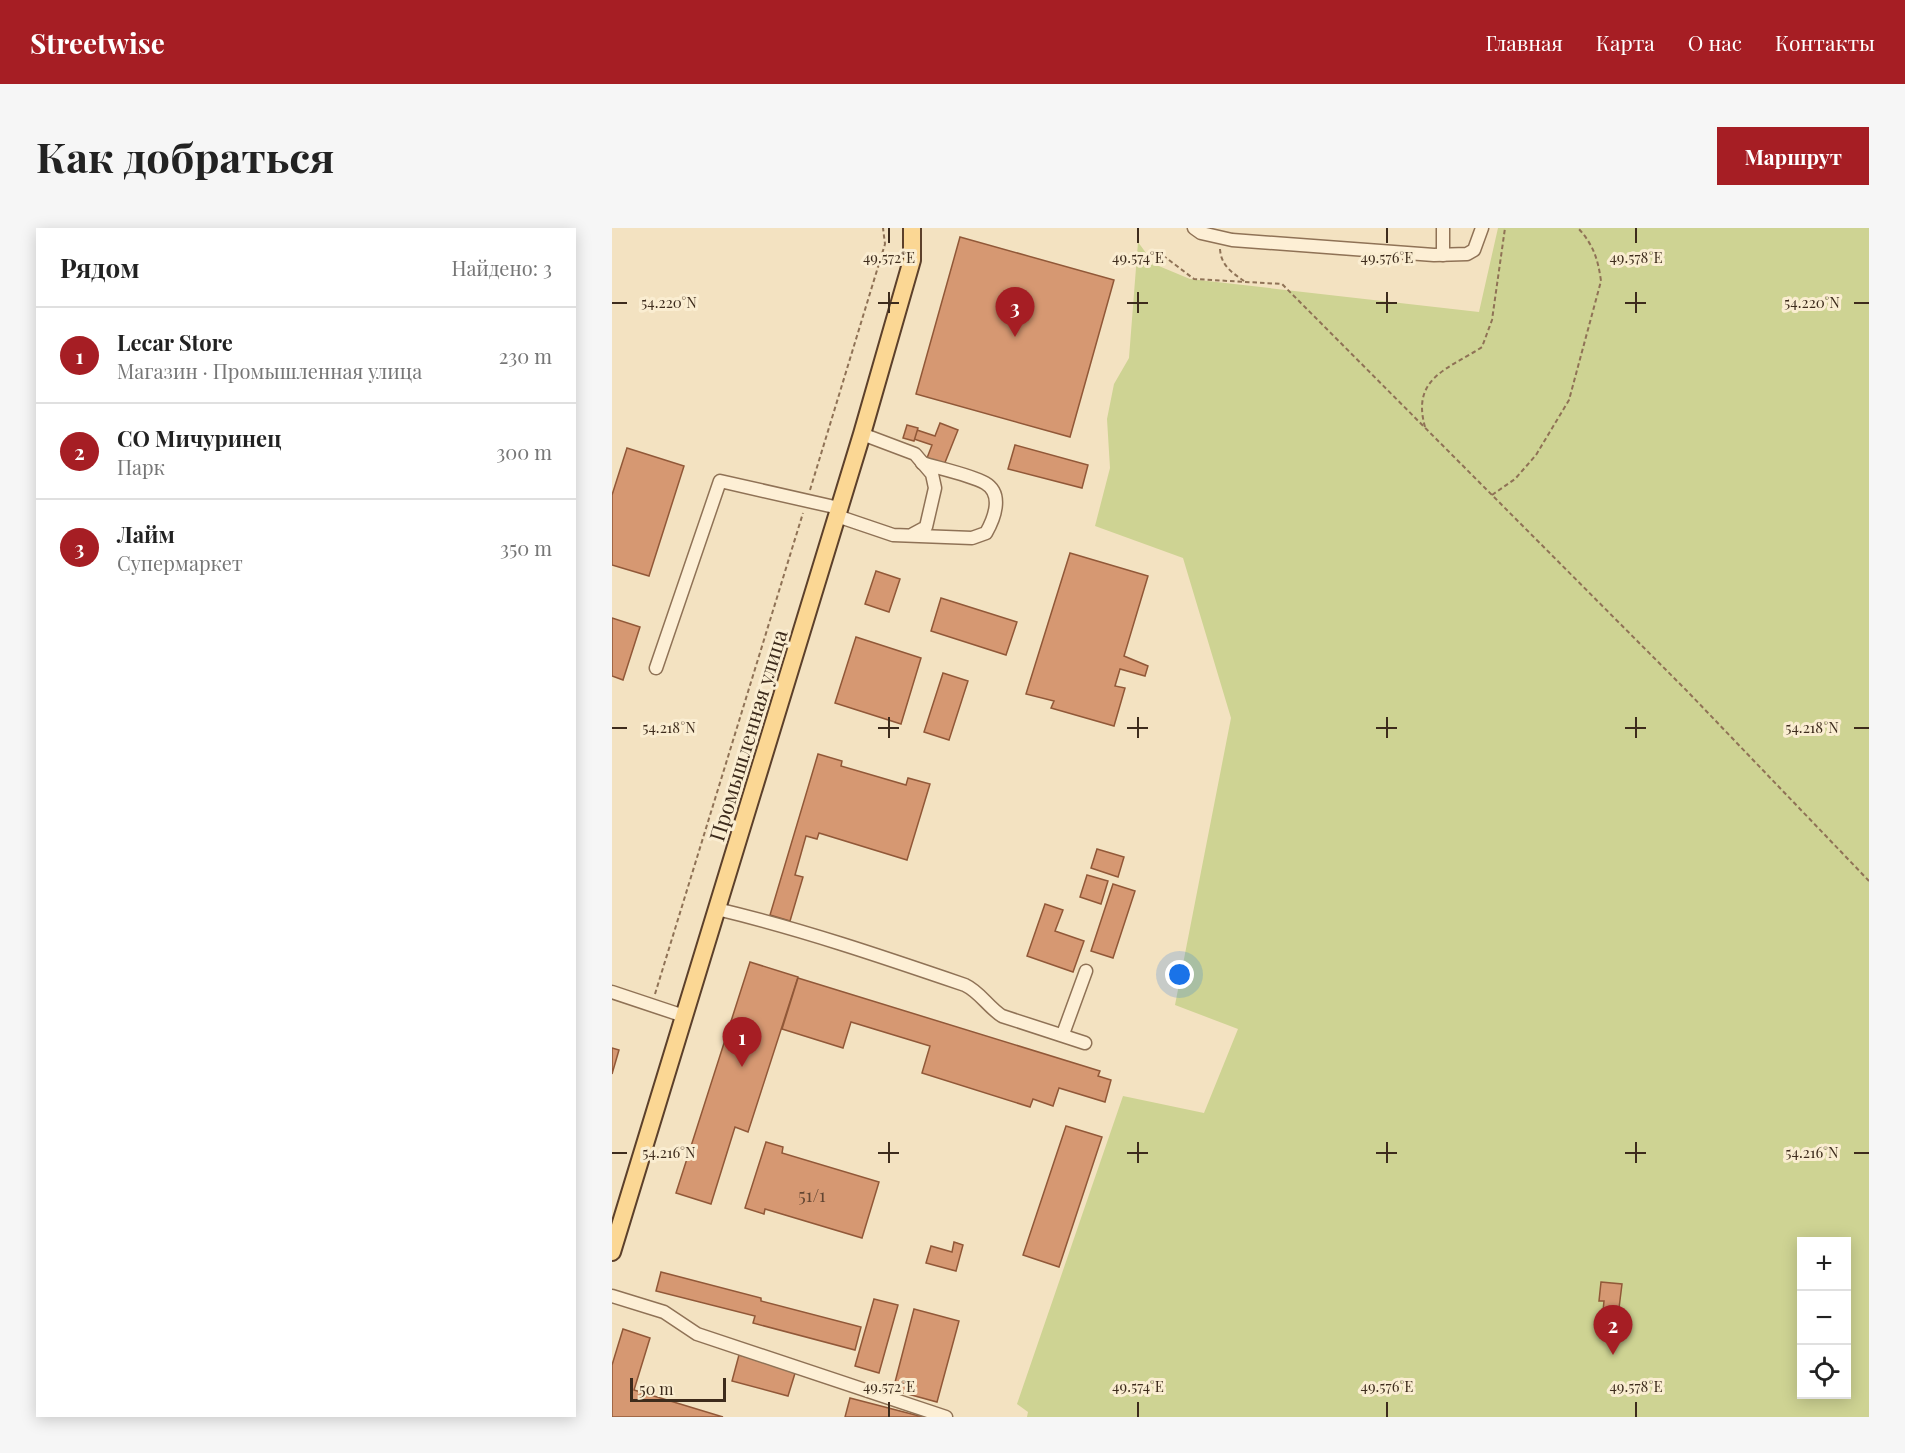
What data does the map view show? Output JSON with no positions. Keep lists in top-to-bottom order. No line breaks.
{"streets":{"main road":["Промышленная улица"]},"house_numbers":["51/1"],"scale_bar":"50 m","page":{"header":"Streetwise","nav":["Главная","Карта","О нас","Контакты"],"buttons":"Маршрут","title":"Как добраться","heading":["Рядом","Найдено: 3"],"pins":["3","1","2"],"list":[{"mark":"1","name":"Lecar Store","note":"Магазин · Промышленная улица","value":"230 m"},{"mark":"2","name":"СО Мичуринец","note":"Парк","value":"300 m"},{"mark":"3","name":"Лайм","note":"Супермаркет","value":"350 m"}],"map_buttons":["+","−"],"scale":"50 m"},"coordinates":["49.572°E","49.574°E","49.576°E","49.578°E","54.220°N","54.218°N","54.216°N"]}
